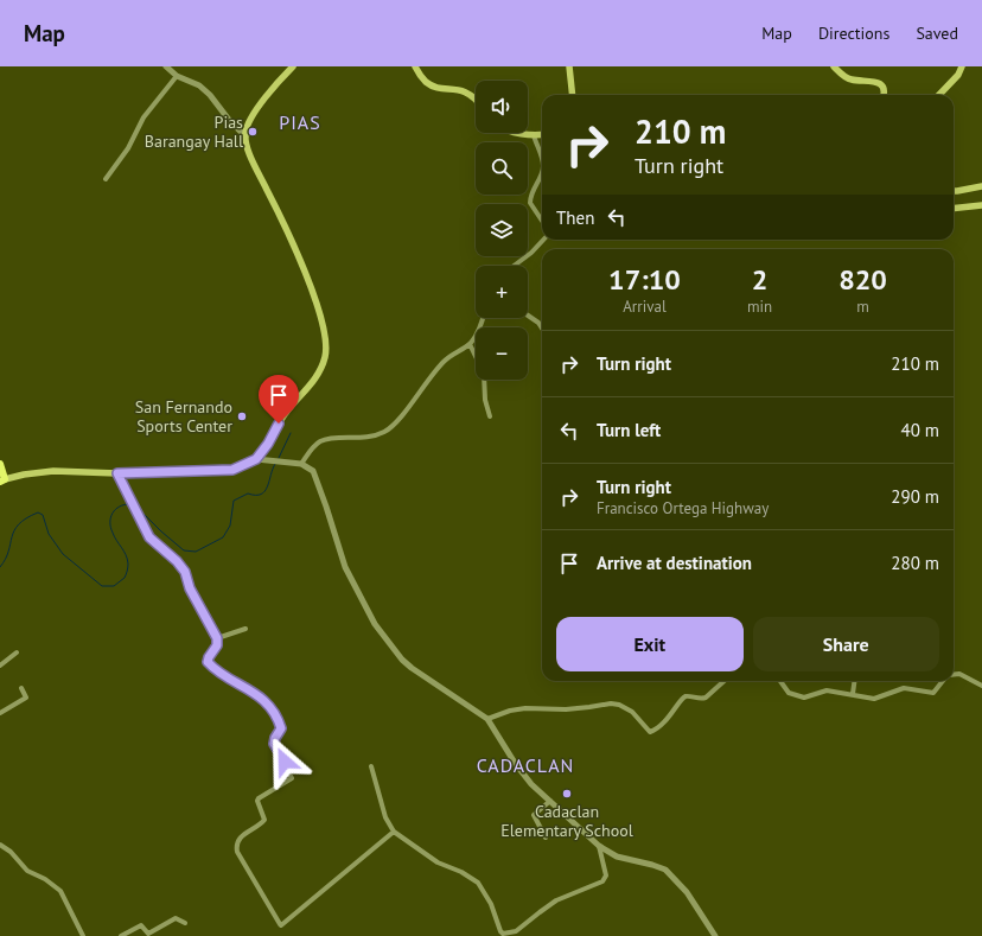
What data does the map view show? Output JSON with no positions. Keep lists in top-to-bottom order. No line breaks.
{"districts":["PIAS","CADACLAN"],"places":["Pias Barangay Hall","San Fernando Sports Center","Cadaclan Elementary School"],"page":{"header":"Map","nav":["Map","Directions","Saved"],"map_buttons":["+","−"],"turn":["210 m","Turn right"],"then":"Then","eta":["17:10","Arrival","2","min","820","m"],"list":[{"name":"Turn right","value":"210 m"},{"name":"Turn left","value":"40 m"},{"name":"Turn right","note":"Francisco Ortega Highway","value":"290 m"},{"name":"Arrive at destination","value":"280 m"}],"buttons":["Exit","Share"]}}
